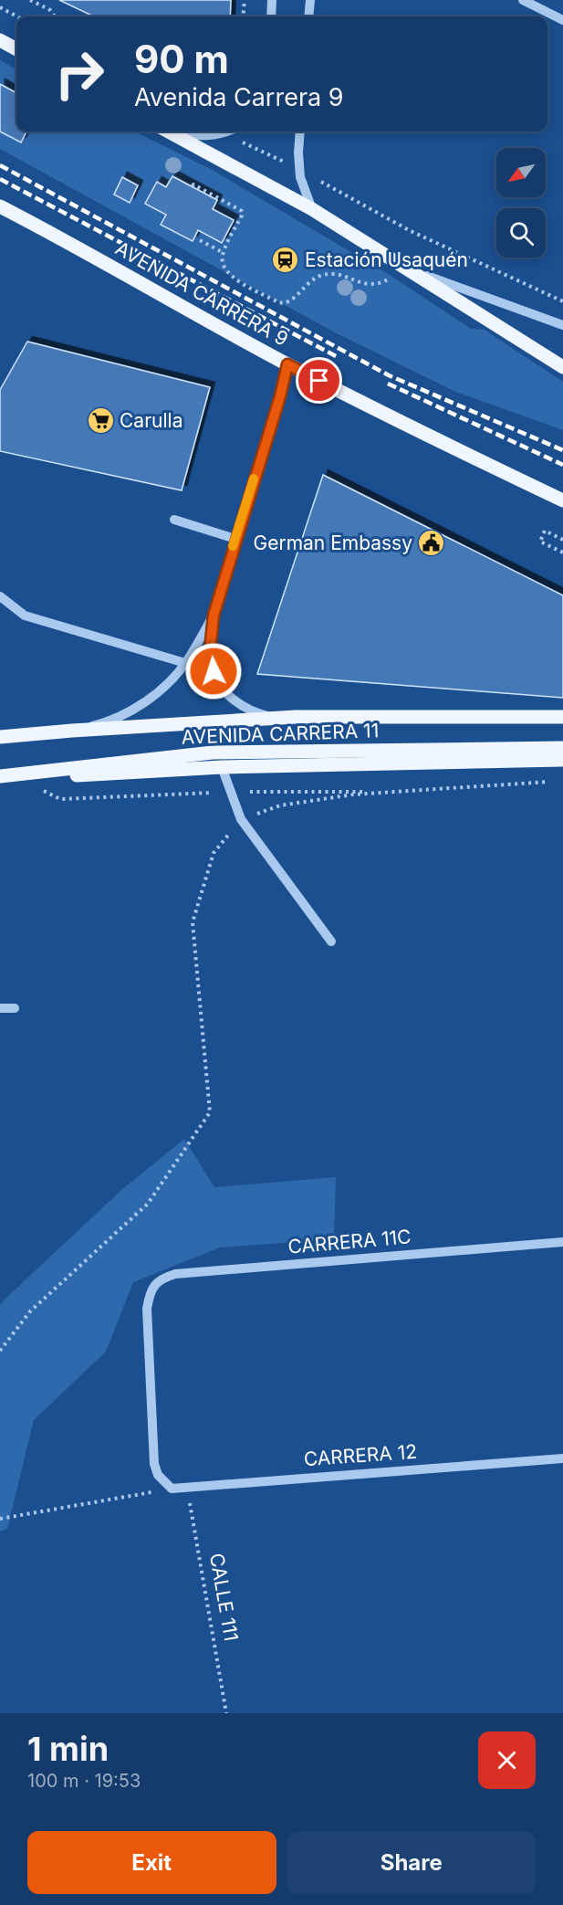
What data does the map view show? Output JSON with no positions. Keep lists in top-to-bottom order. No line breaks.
{"streets":{"main road":["AVENIDA CARRERA 9","AVENIDA CARRERA 11"],"street":["CARRERA 11C","CARRERA 12"],"path":["CALLE 111"]},"crossings":[["CARRERA 11C","CARRERA 12"],["CARRERA 12","CALLE 111"]],"places":{"station":["Estación Usaquén"],"supermarket":["Carulla"],"public building":["German Embassy"]},"north":"bottom left","page":{"turn":["90 m","Avenida Carrera 9"],"heading":["1 min","100 m · 19:53"],"buttons":["Exit","Share"]}}
